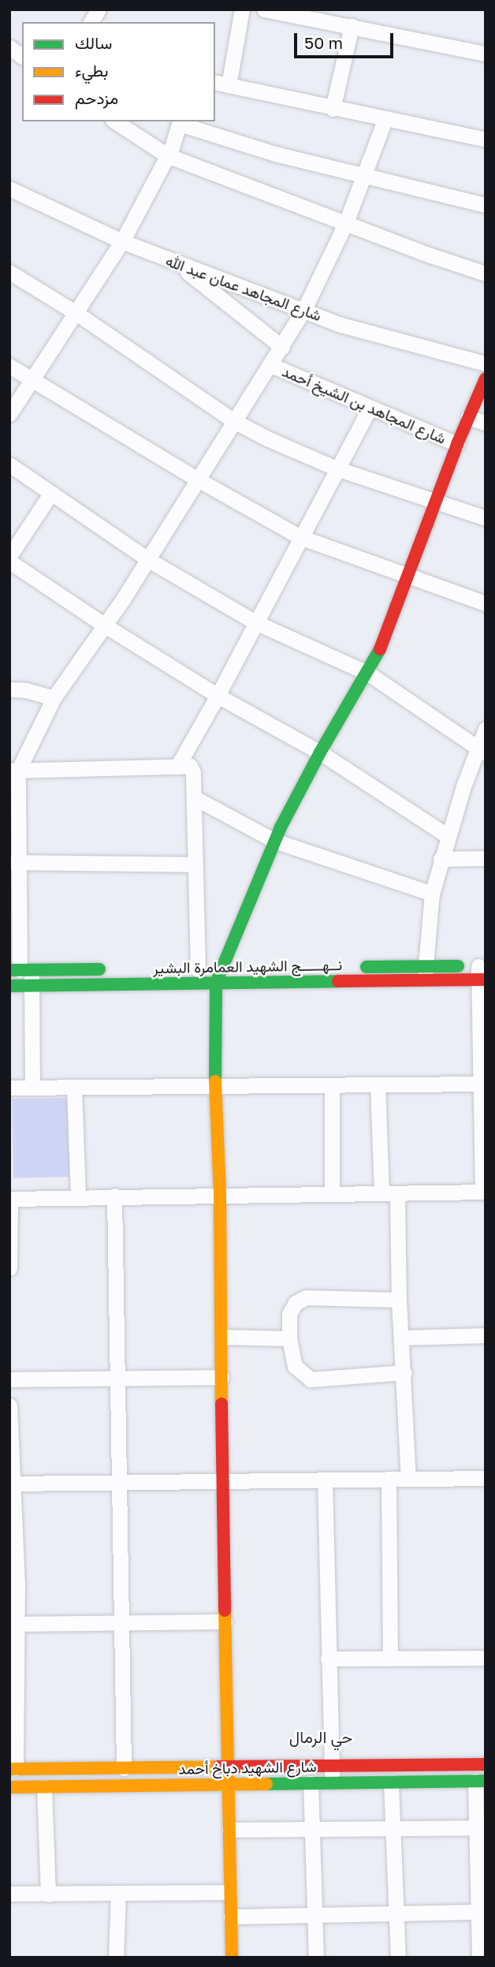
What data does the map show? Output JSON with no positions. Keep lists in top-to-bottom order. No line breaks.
{"streets":{"street":["شارع المجاهد عمان عبد الله","شارع المجاهد بن الشيخ أحمد","نــهـــــج الشهيد العمامرة البشير","شارع الشهيد دباخ أحمد"]},"districts":["حي الرمال"],"legend":["سالك","بطيء","مزدحم"],"scale_bar":"50 m"}
